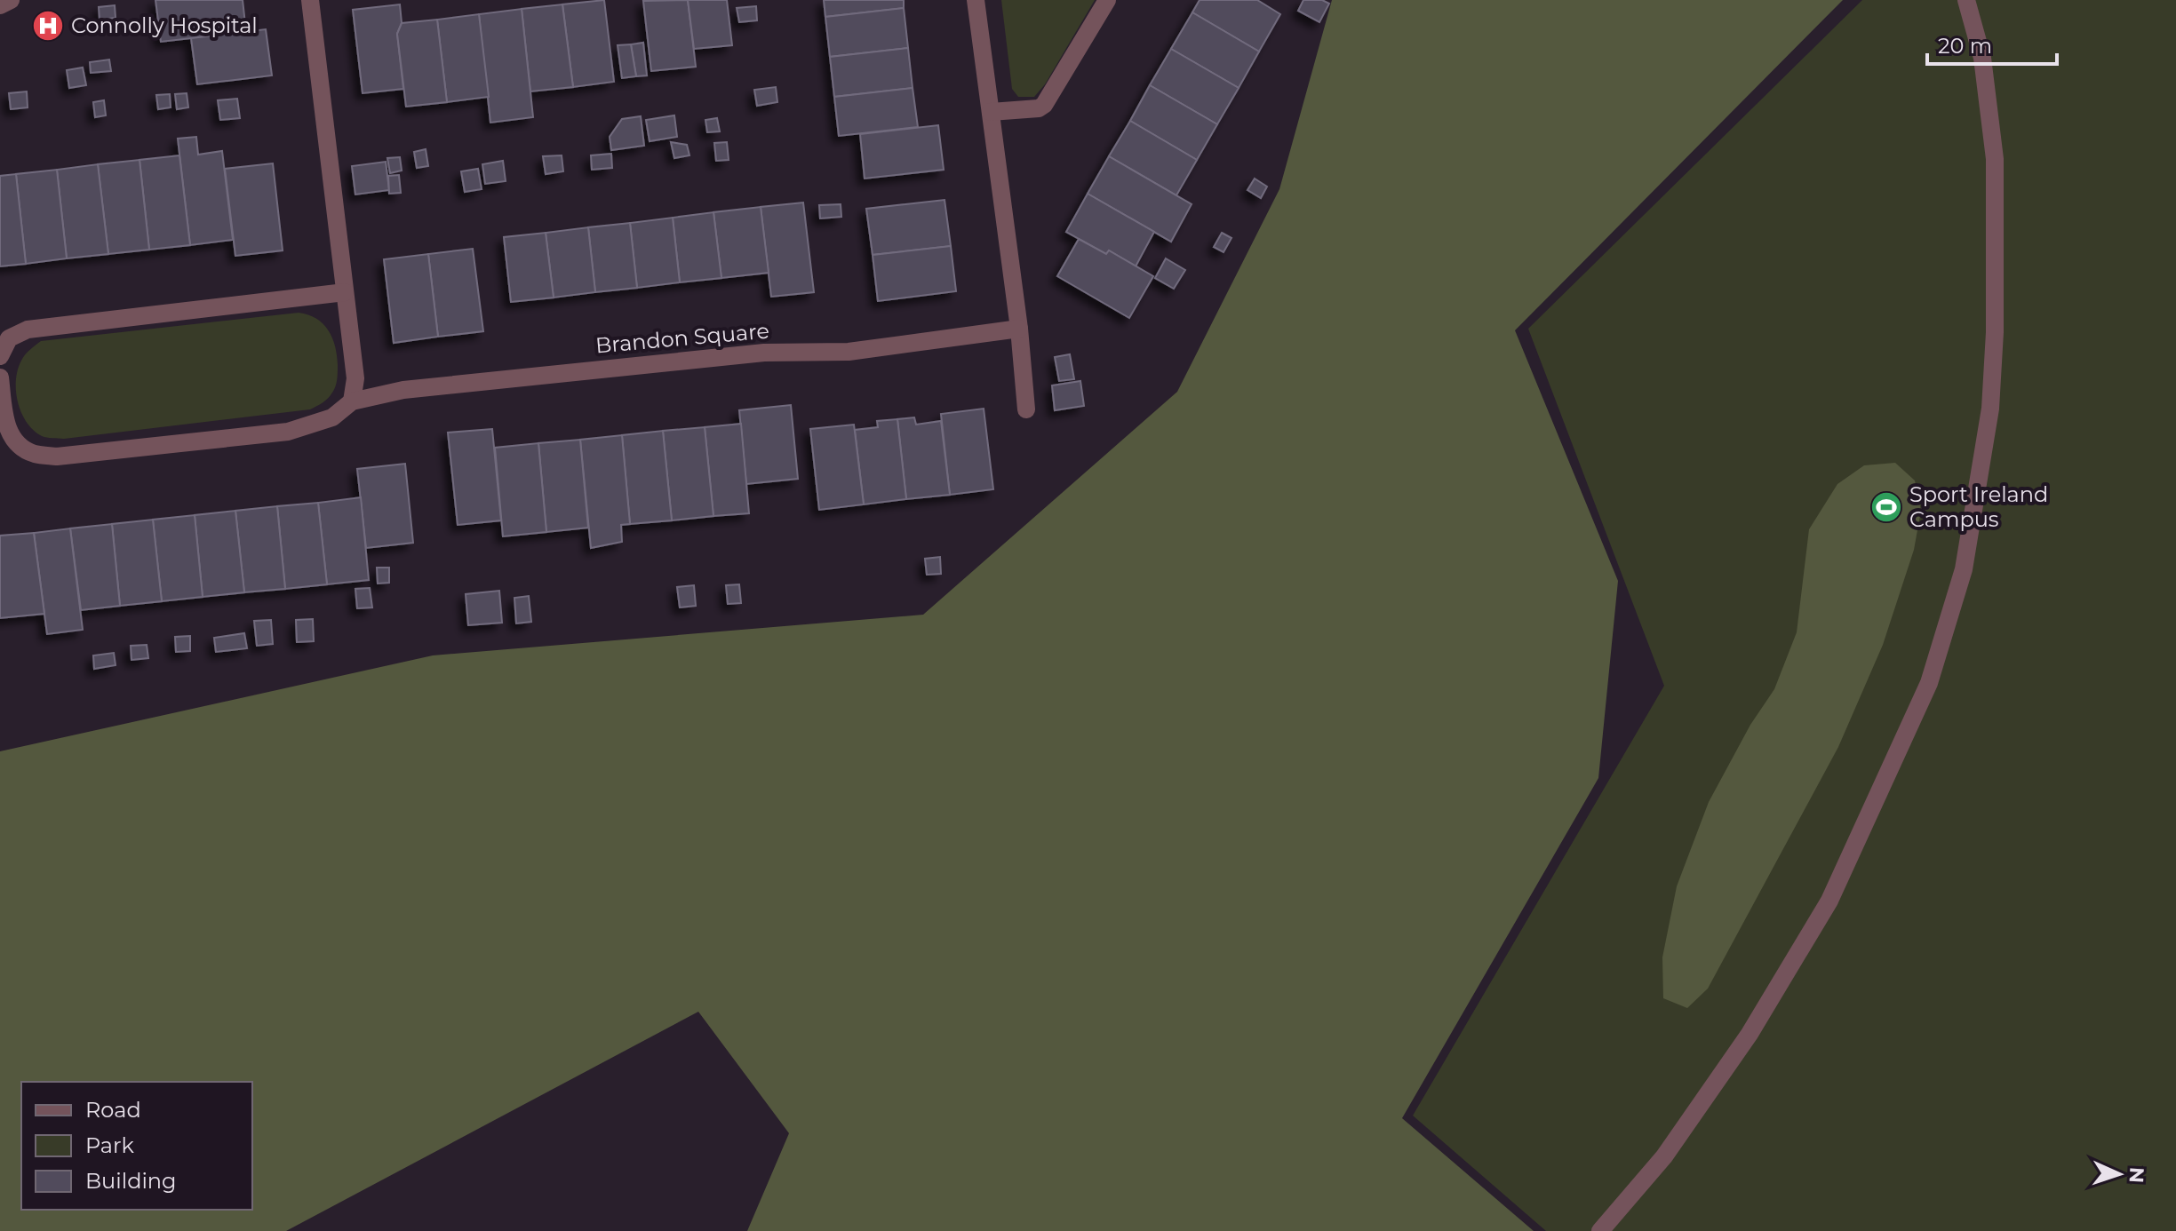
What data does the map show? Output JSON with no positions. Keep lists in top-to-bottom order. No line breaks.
{"streets":{"street":["Brandon Square"]},"places":{"hospital":["Connolly Hospital"],"sports":["Sport Ireland Campus"]},"legend":["Road","Park","Building"],"scale_bar":"20 m","north":"right"}
